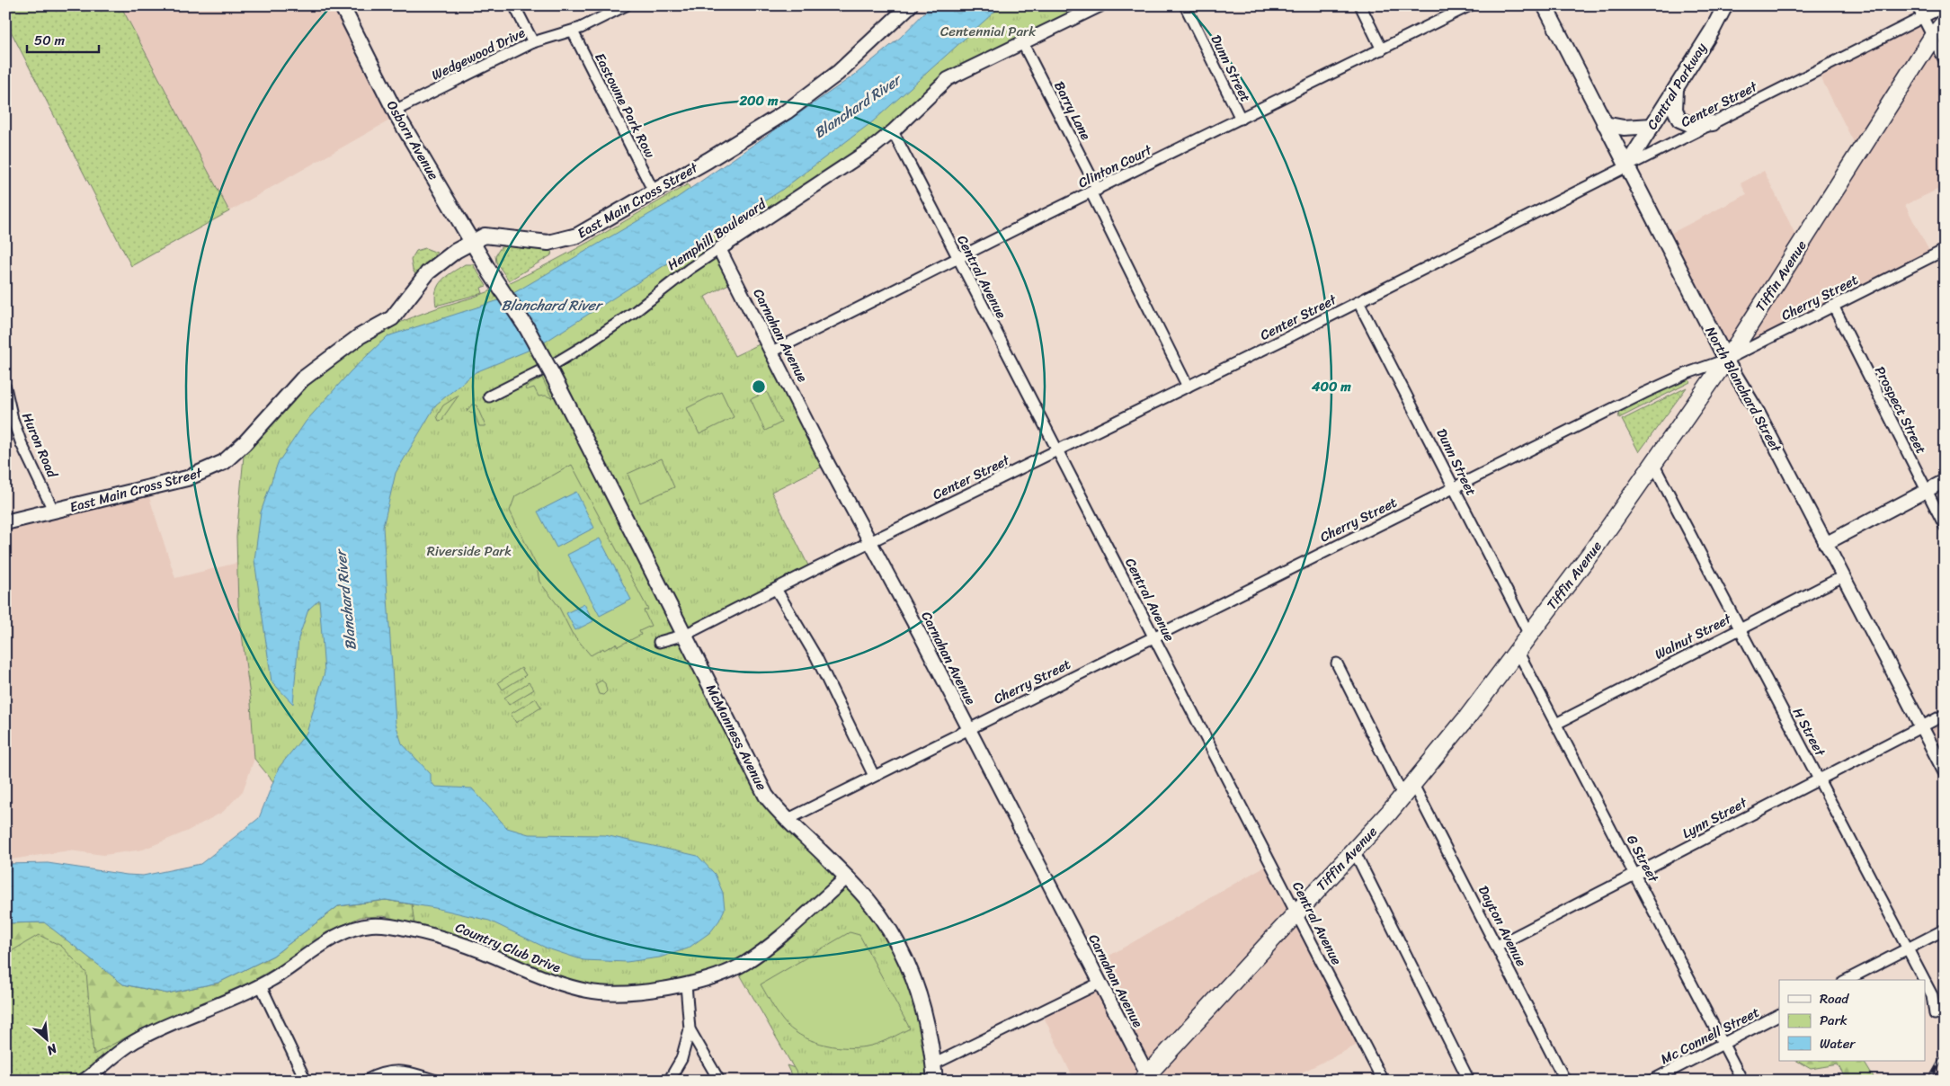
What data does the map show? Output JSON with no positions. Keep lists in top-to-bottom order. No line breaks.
{"streets":{"highway":["Tiffin Avenue"],"main road":["Central Parkway","Osborn Avenue","East Main Cross Street","North Blanchard Street","McManness Avenue"],"street":["Wedgewood Drive","Dunn Street","Center Street","Eastowne Park Row","Barry Lane","Clinton Court","Hemphill Boulevard","Central Avenue","Cherry Street","Carnahan Avenue","Prospect Street","Huron Road","Walnut Street","H Street","Lynn Street","G Street","Dayton Avenue","Country Club Drive","Mc Connell Street"]},"crossings":[["Wedgewood Drive","Eastowne Park Row"],["Wedgewood Drive","Osborn Avenue"],["Dunn Street","Center Street"],["Dunn Street","Clinton Court"],["Dunn Street","Tiffin Avenue"],["Dunn Street","Cherry Street"],["Central Parkway","Center Street"],["Central Parkway","North Blanchard Street"],["Center Street","Barry Lane"],["Center Street","Central Avenue"],["Center Street","Carnahan Avenue"],["Center Street","North Blanchard Street"],["Center Street","McManness Avenue"],["Eastowne Park Row","East Main Cross Street"],["Barry Lane","Clinton Court"],["Barry Lane","Hemphill Boulevard"],["Osborn Avenue","East Main Cross Street"],["Osborn Avenue","McManness Avenue"],["Clinton Court","Central Avenue"],["Clinton Court","Carnahan Avenue"],["East Main Cross Street","Huron Road"],["Hemphill Boulevard","Central Avenue"],["Hemphill Boulevard","Carnahan Avenue"],["Tiffin Avenue","Central Avenue"],["Tiffin Avenue","Cherry Street"],["Tiffin Avenue","Carnahan Avenue"],["Tiffin Avenue","North Blanchard Street"],["Tiffin Avenue","H Street"],["Tiffin Avenue","G Street"],["Tiffin Avenue","Dayton Avenue"],["Central Avenue","Cherry Street"],["Cherry Street","Carnahan Avenue"],["Cherry Street","North Blanchard Street"],["Cherry Street","Prospect Street"],["Cherry Street","McManness Avenue"],["North Blanchard Street","Walnut Street"],["North Blanchard Street","Lynn Street"],["Walnut Street","H Street"],["Walnut Street","G Street"],["H Street","Lynn Street"],["McManness Avenue","Country Club Drive"],["Lynn Street","G Street"],["Lynn Street","Dayton Avenue"],["G Street","Mc Connell Street"]],"water":["Blanchard River"],"parks":["Centennial Park","Riverside Park"],"legend":["Road","Park","Water"],"scale_bar":"50 m","north":"bottom right","rings":["200 m","400 m"]}
